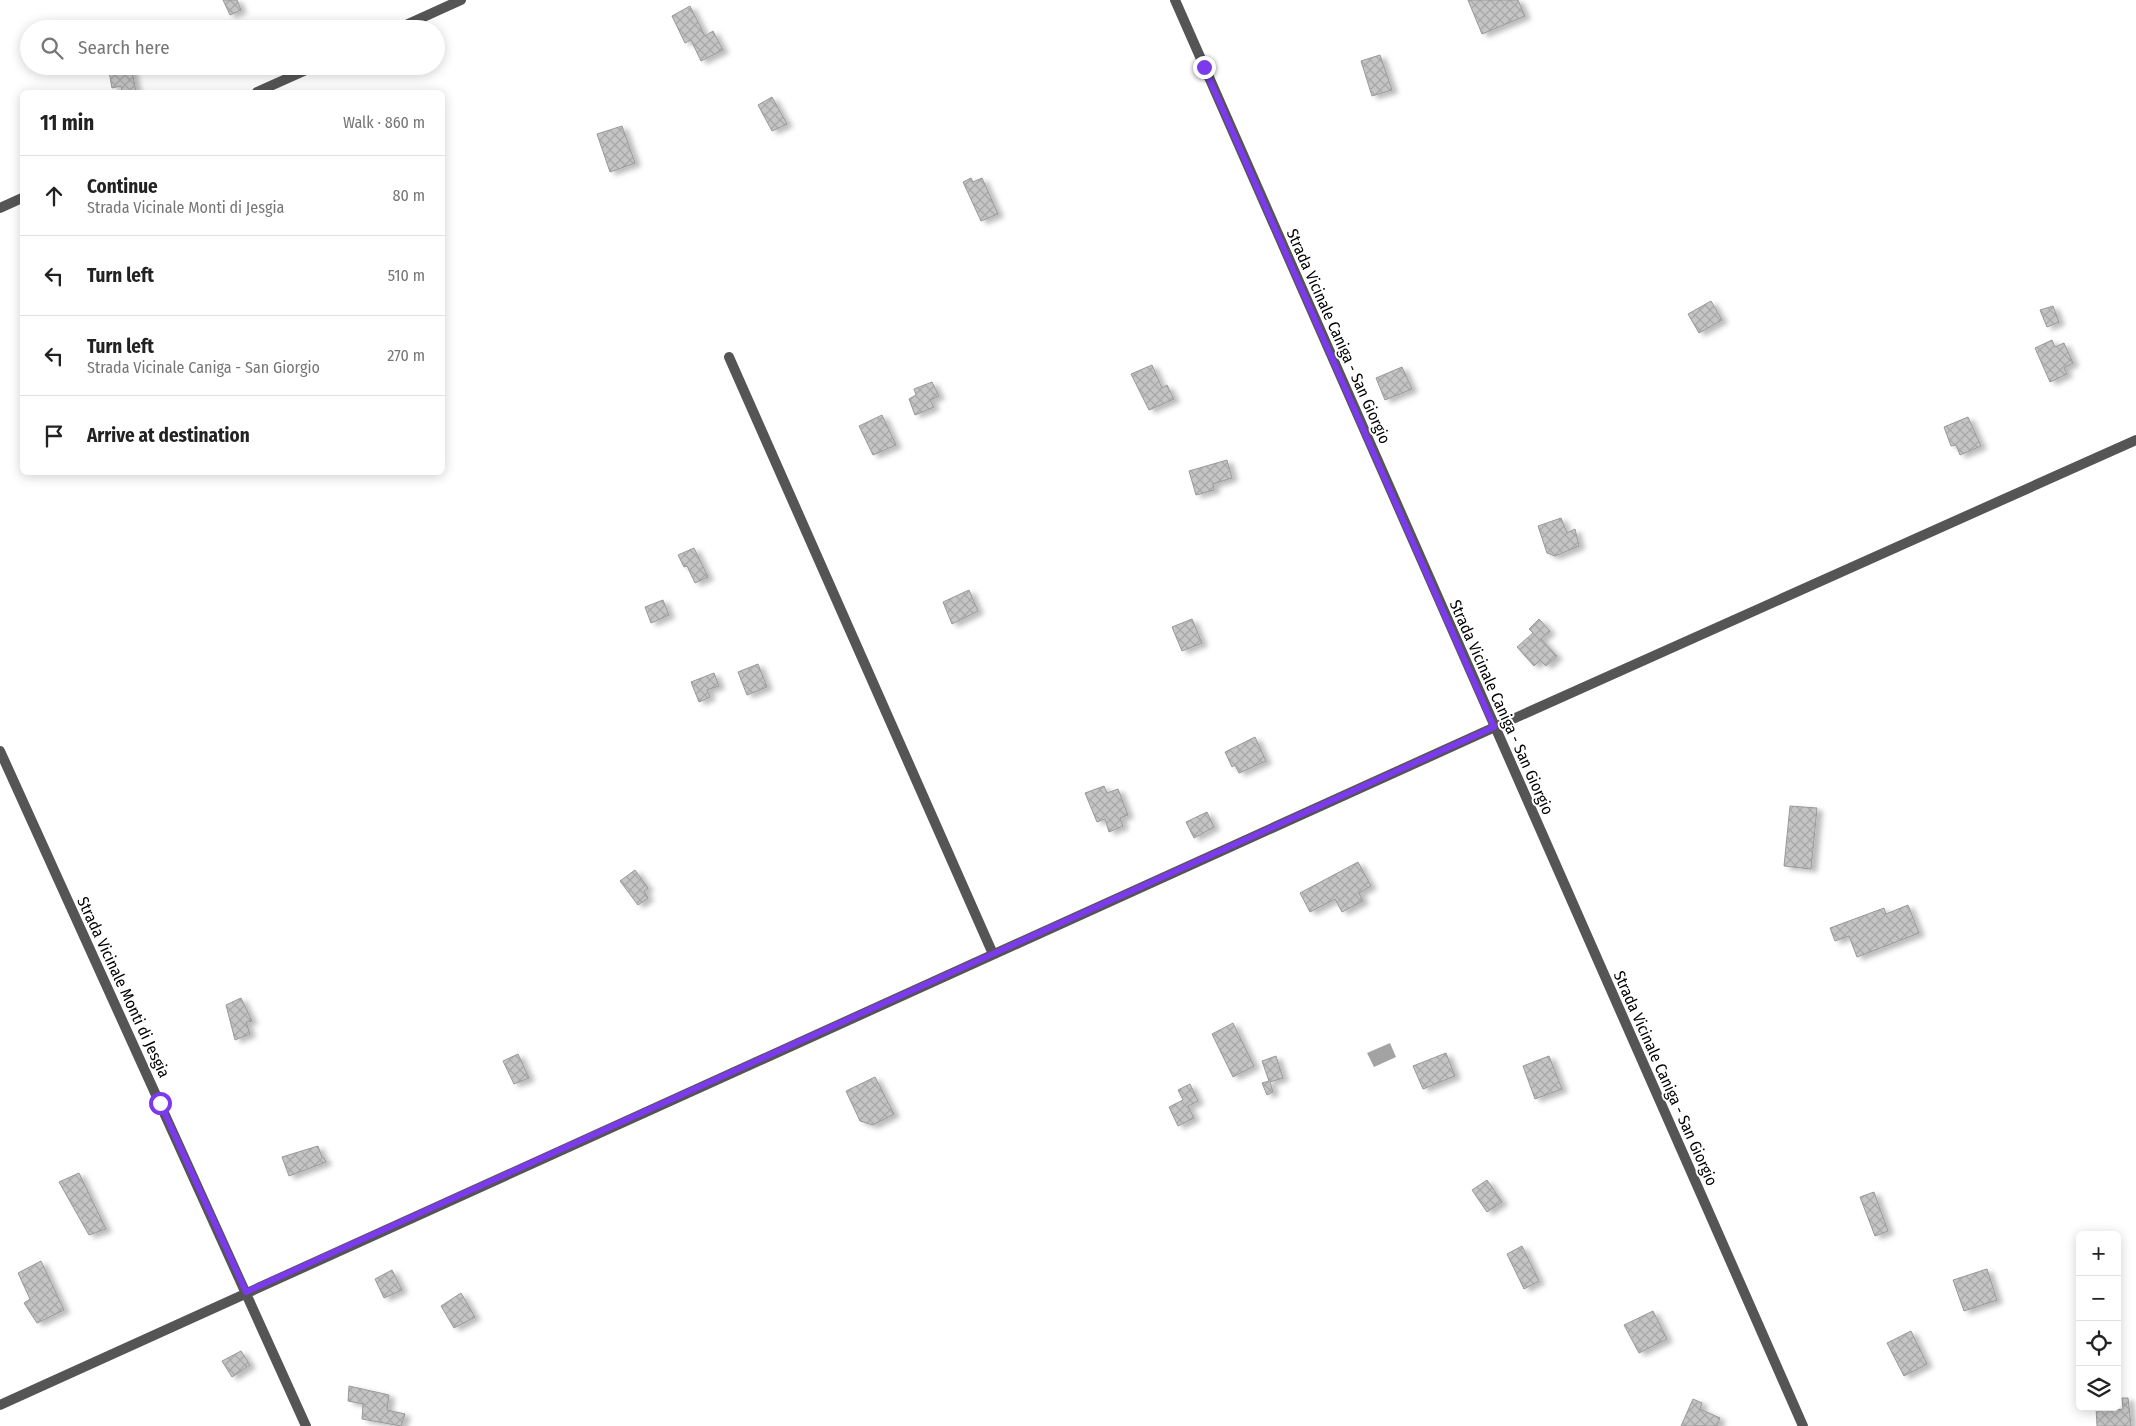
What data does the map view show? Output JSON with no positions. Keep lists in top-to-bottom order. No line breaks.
{"streets":{"street":["Strada Vicinale Caniga - San Giorgio","Strada Vicinale Monti di Jesgia"]},"page":{"search":"Search here","heading":["11 min","Walk · 860 m"],"list":[["Continue","Strada Vicinale Monti di Jesgia","80 m"],["Turn left","510 m"],["Turn left","Strada Vicinale Caniga - San Giorgio","270 m"],"Arrive at destination"],"map_buttons":["+","−"]}}
